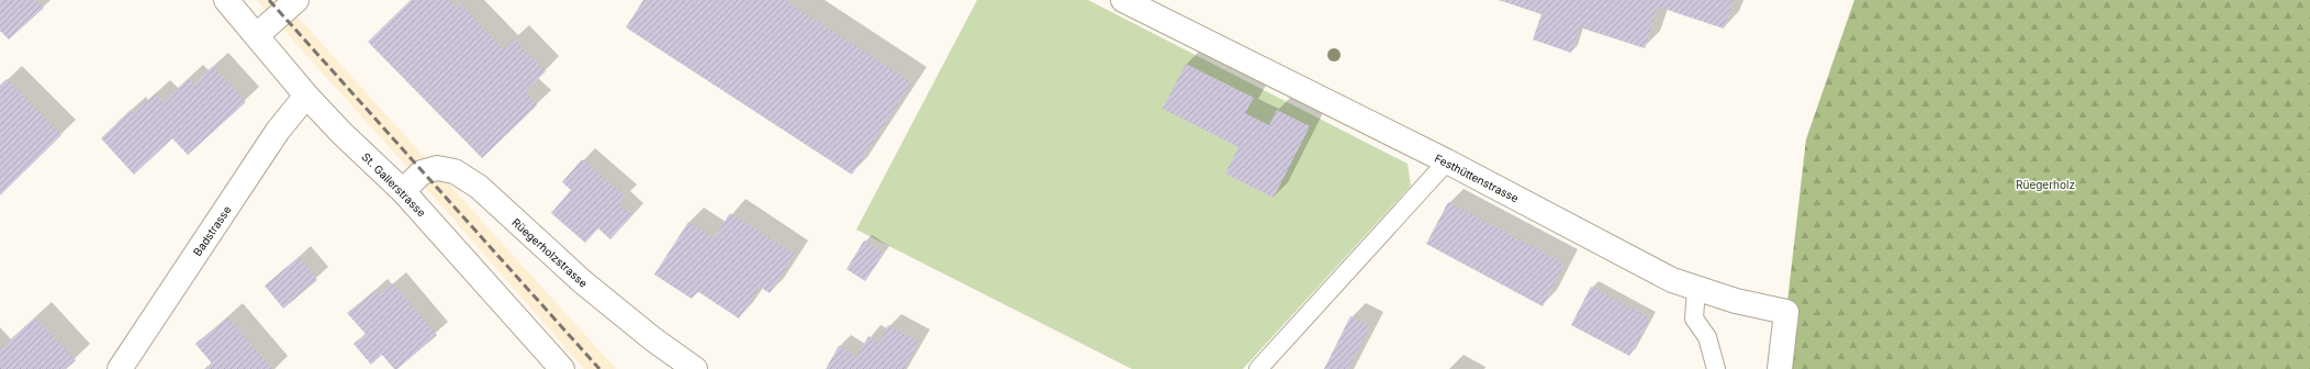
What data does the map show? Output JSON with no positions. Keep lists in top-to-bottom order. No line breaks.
{"streets":{"street":["Festhüttenstrasse","St. Gallerstrasse","Badstrasse","Rüegerholzstrasse"]},"crossings":[["St. Gallerstrasse","Badstrasse"],["St. Gallerstrasse","Rüegerholzstrasse"]],"parks":["Rüegerholz"]}
